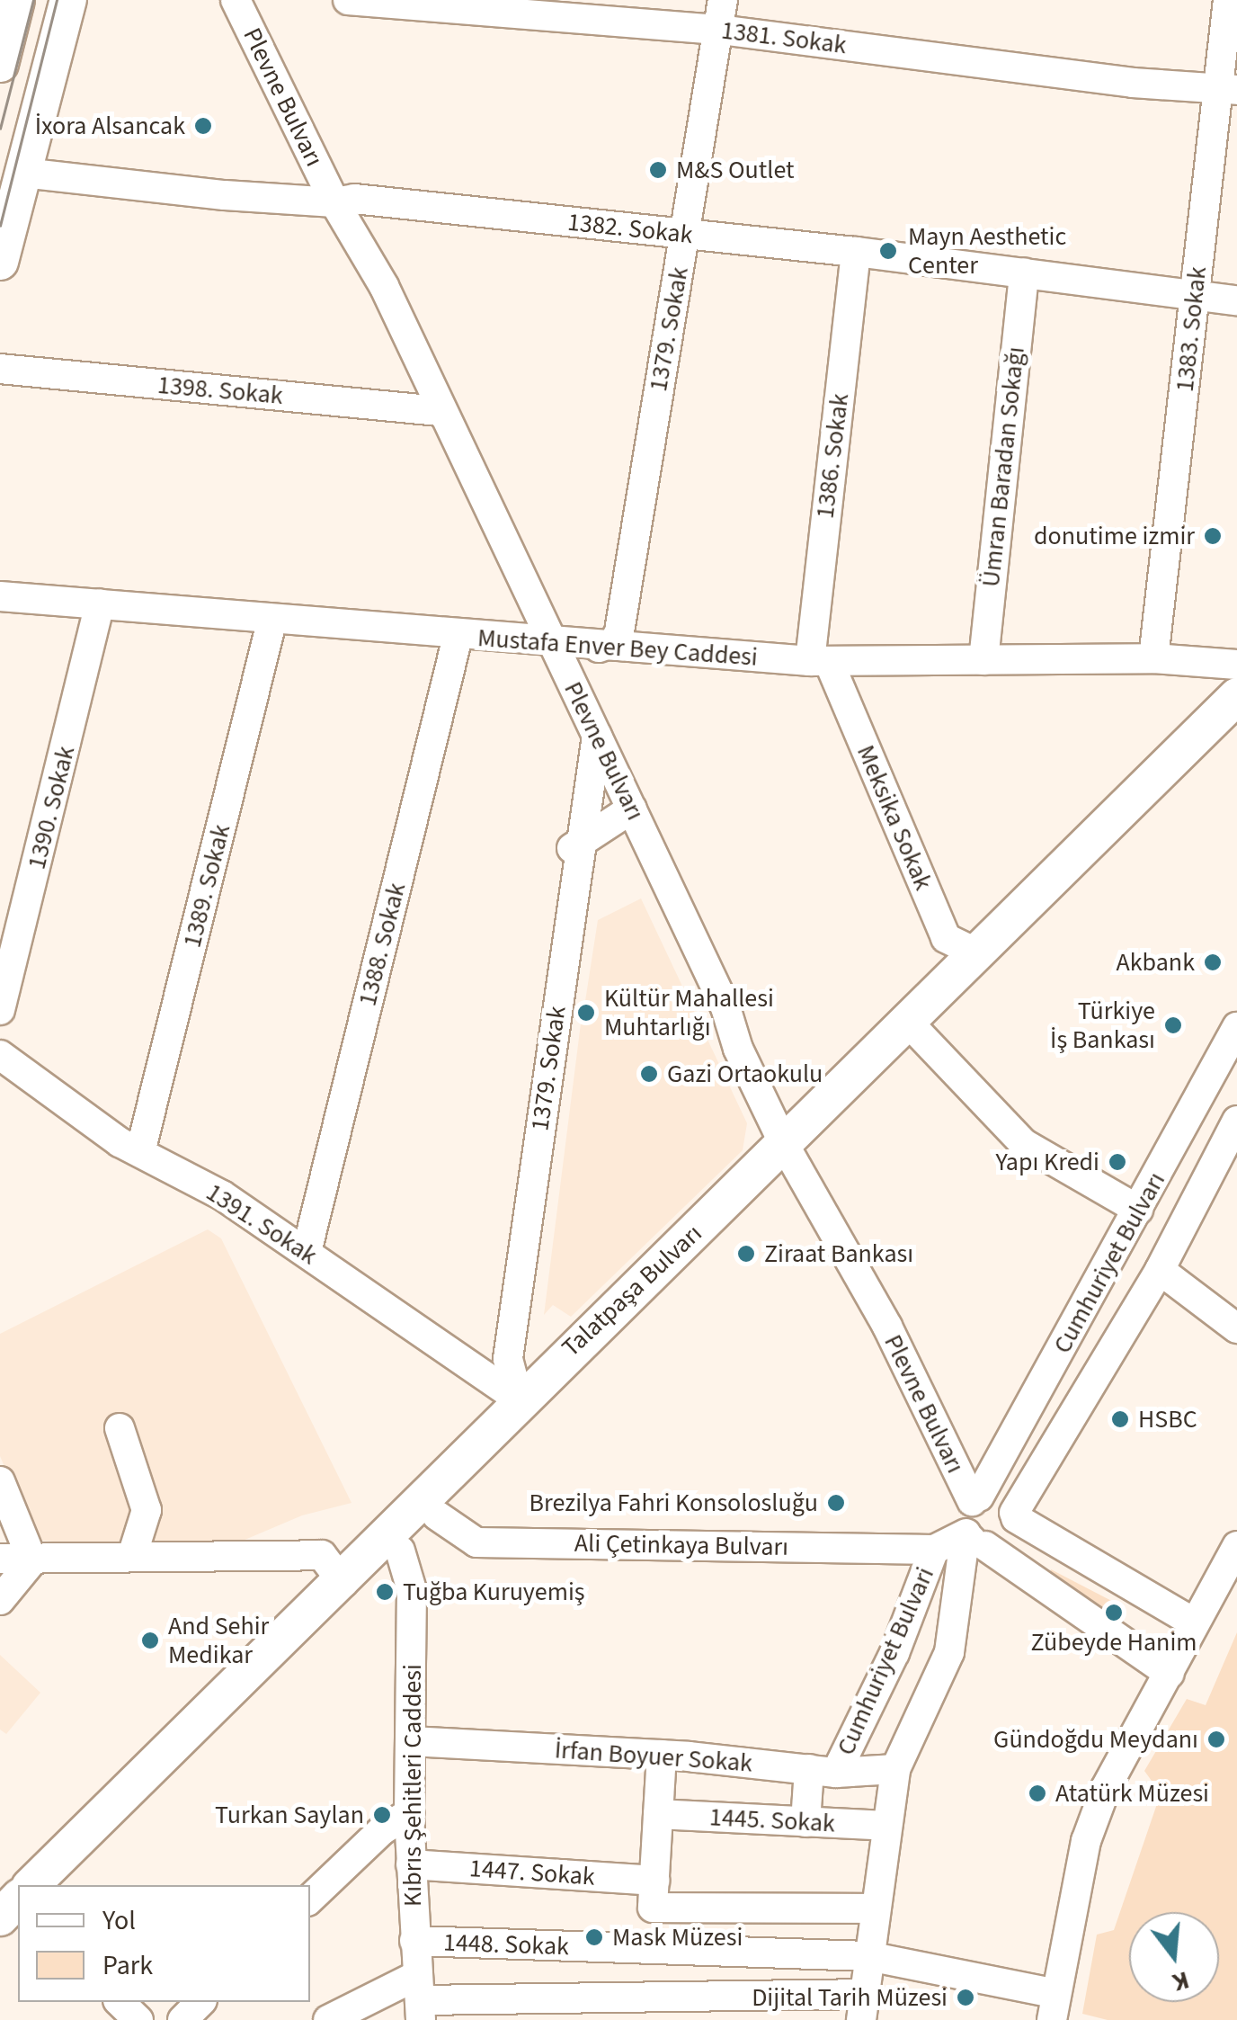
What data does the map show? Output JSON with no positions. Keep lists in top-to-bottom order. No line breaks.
{"streets":{"main road":["Talatpaşa Bulvarı"],"street":["1381. Sokak","Plevne Bulvarı","1382. Sokak","1379. Sokak","1383. Sokak","1398. Sokak","1386. Sokak","Ümran Baradan Sokağı","Mustafa Enver Bey Caddesi","1390. Sokak","Meksika Sokak","1389. Sokak","1388. Sokak","1391. Sokak","Cumhuriyet Bulvarı","Ali Çetinkaya Bulvarı","Cumhuriyet Bulvari","İrfan Boyuer Sokak","Kıbrıs Şehitleri Caddesi","1445. Sokak","1447. Sokak","1448. Sokak"]},"crossings":[["1381. Sokak","1379. Sokak"],["1381. Sokak","1383. Sokak"],["Plevne Bulvarı","1382. Sokak"],["Plevne Bulvarı","1379. Sokak"],["Plevne Bulvarı","1398. Sokak"],["Plevne Bulvarı","Mustafa Enver Bey Caddesi"],["Plevne Bulvarı","Cumhuriyet Bulvarı"],["Plevne Bulvarı","Talatpaşa Bulvarı"],["1382. Sokak","1379. Sokak"],["1382. Sokak","1383. Sokak"],["1382. Sokak","1386. Sokak"],["1382. Sokak","Ümran Baradan Sokağı"],["1379. Sokak","Mustafa Enver Bey Caddesi"],["1379. Sokak","1391. Sokak"],["1379. Sokak","Talatpaşa Bulvarı"],["1383. Sokak","Mustafa Enver Bey Caddesi"],["1386. Sokak","Mustafa Enver Bey Caddesi"],["1386. Sokak","Meksika Sokak"],["Ümran Baradan Sokağı","Mustafa Enver Bey Caddesi"],["Mustafa Enver Bey Caddesi","1390. Sokak"],["Mustafa Enver Bey Caddesi","Meksika Sokak"],["Mustafa Enver Bey Caddesi","1389. Sokak"],["Mustafa Enver Bey Caddesi","1388. Sokak"],["Meksika Sokak","Talatpaşa Bulvarı"],["1389. Sokak","1391. Sokak"],["1388. Sokak","1391. Sokak"],["1391. Sokak","Talatpaşa Bulvarı"],["Talatpaşa Bulvarı","Ali Çetinkaya Bulvarı"],["Talatpaşa Bulvarı","Kıbrıs Şehitleri Caddesi"],["Ali Çetinkaya Bulvarı","Cumhuriyet Bulvari"],["Cumhuriyet Bulvari","İrfan Boyuer Sokak"],["İrfan Boyuer Sokak","Kıbrıs Şehitleri Caddesi"],["Kıbrıs Şehitleri Caddesi","1447. Sokak"],["Kıbrıs Şehitleri Caddesi","1448. Sokak"]],"places":["İxora Alsancak","M&S Outlet","Mayn Aesthetic Center","donutime izmir","Akbank","Kültür Mahallesi Muhtarlığı","Türkiye İş Bankası","Gazi Ortaokulu","Yapı Kredi","Ziraat Bankası","HSBC","Brezilya Fahri Konsolosluğu","Tuğba Kuruyemiş","Zübeyde Hanim","And Sehir Medikar","Gündoğdu Meydanı","Atatürk Müzesi","Turkan Saylan","Mask Müzesi","Dijital Tarih Müzesi"],"legend":["Yol","Park"],"north":"bottom"}
